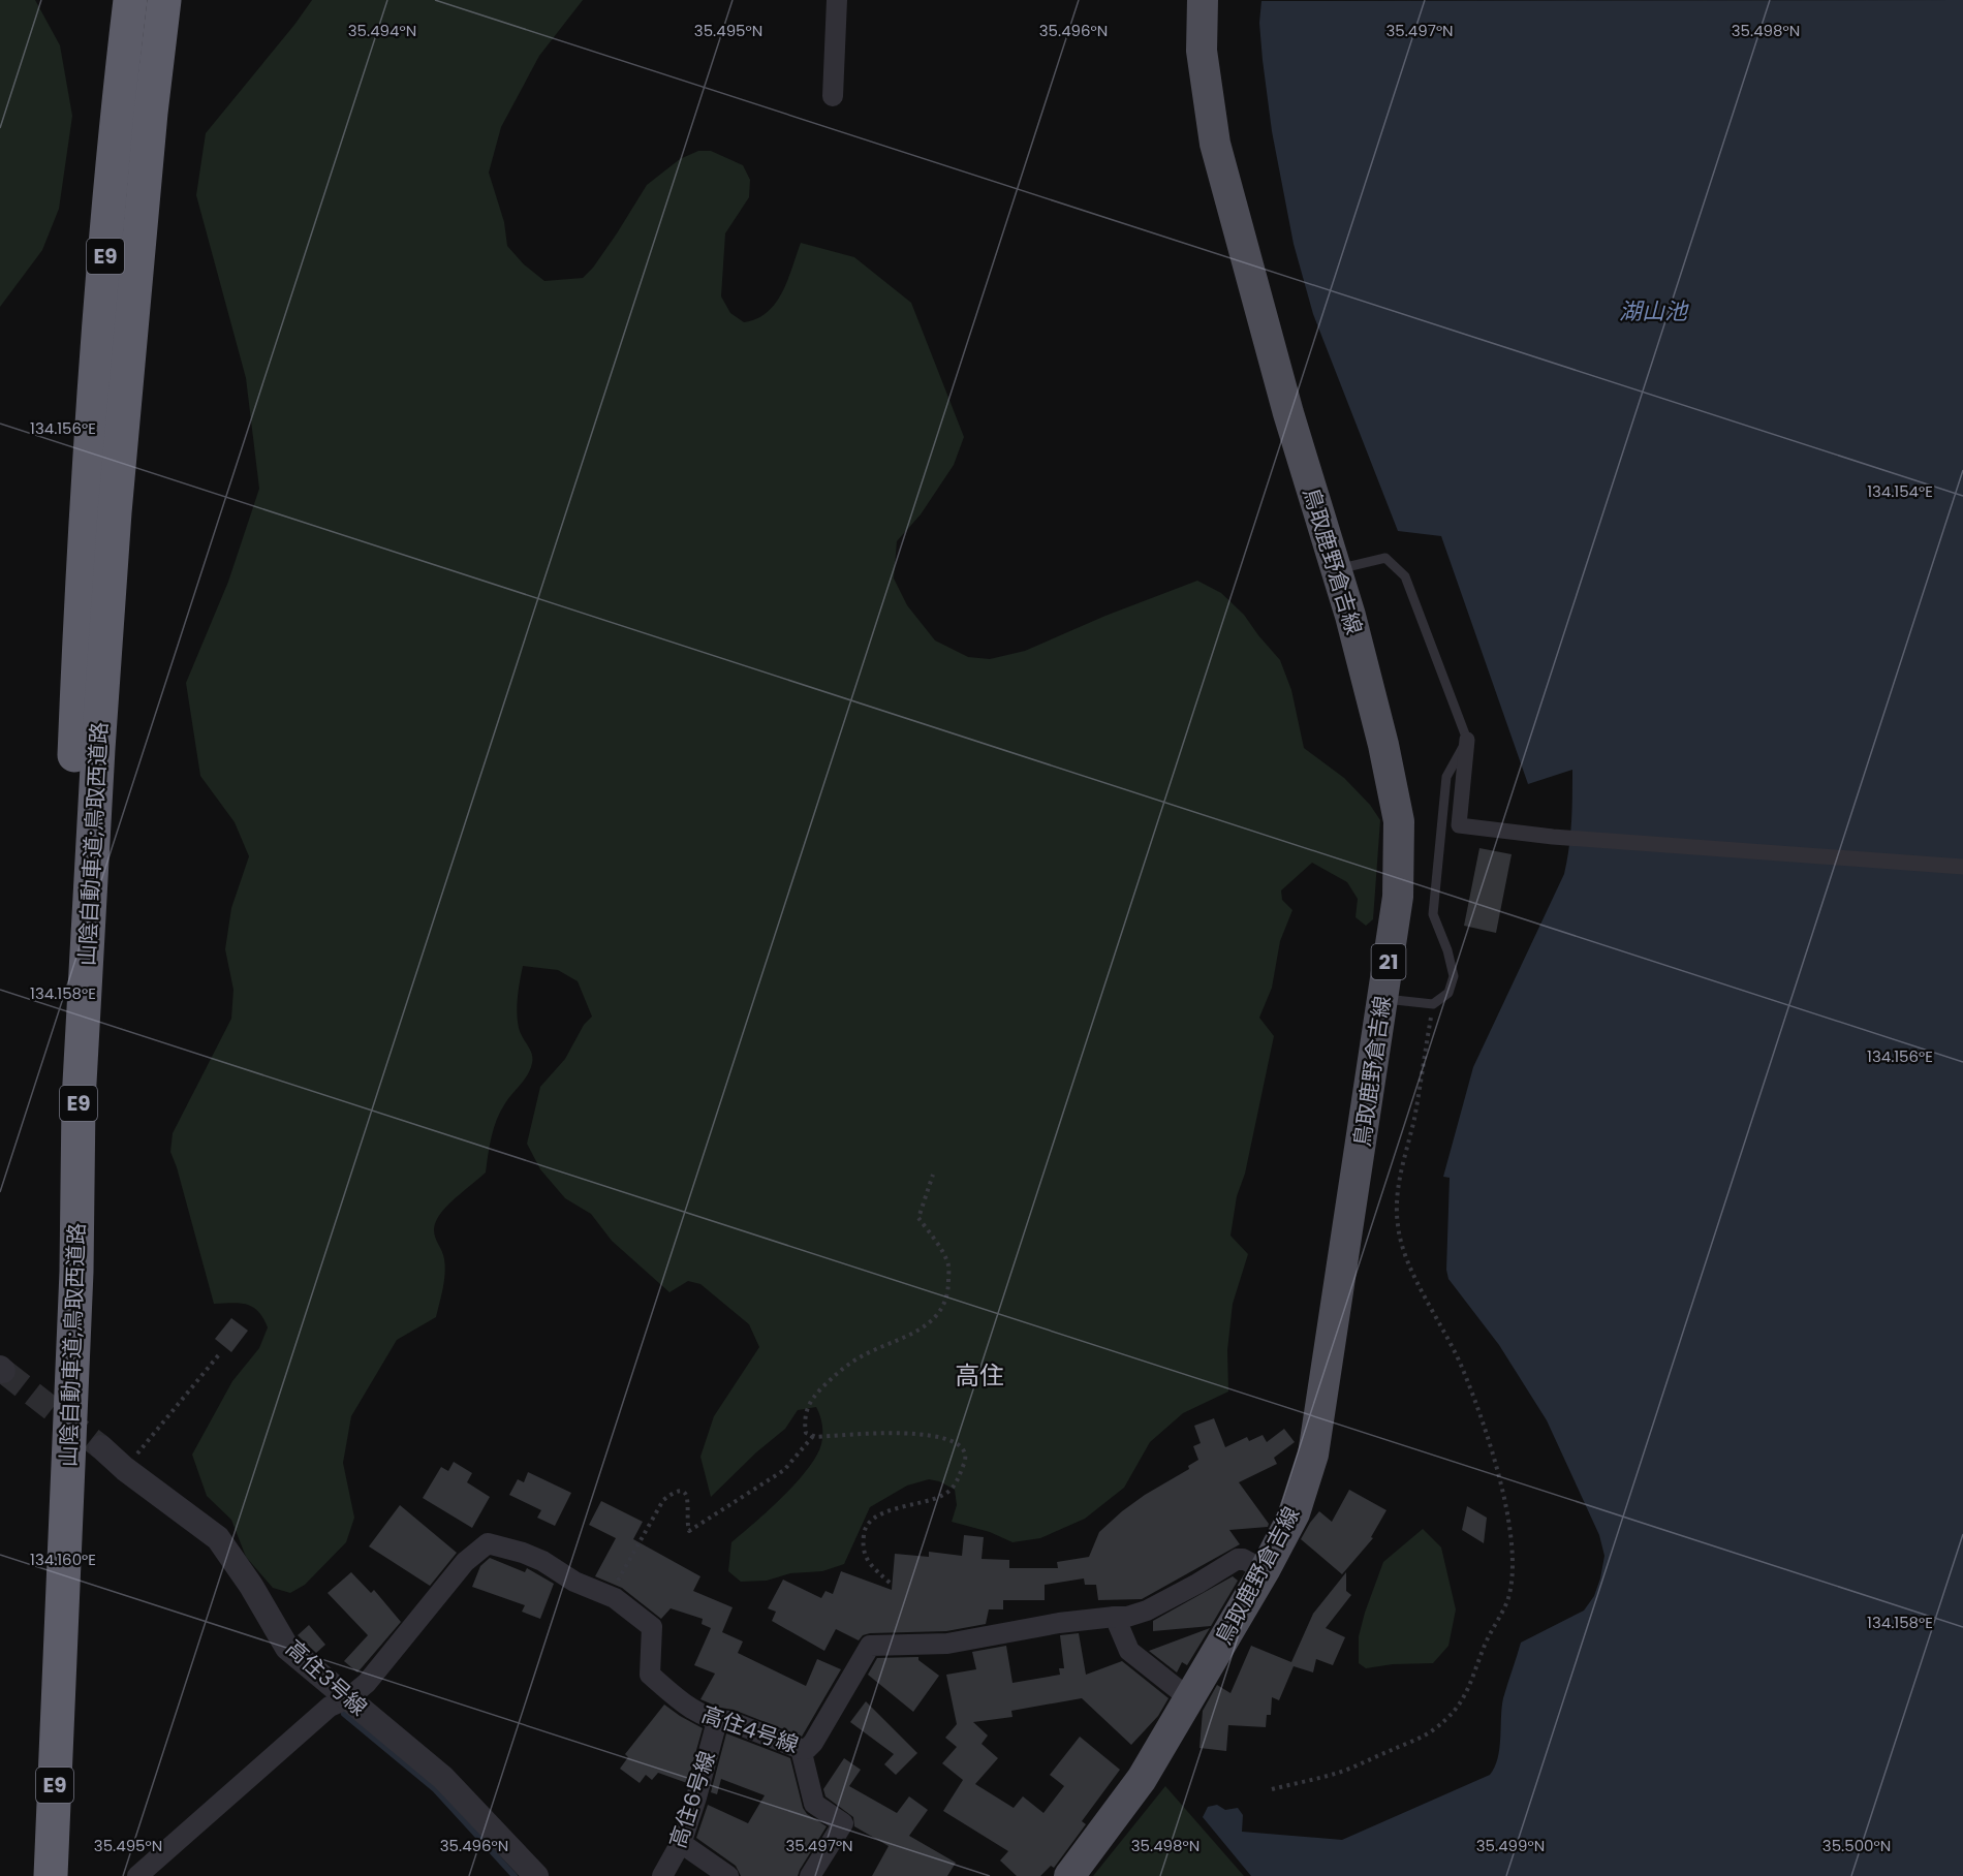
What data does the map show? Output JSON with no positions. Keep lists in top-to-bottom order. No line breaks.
{"streets":{"highway":["E9","山陰自動車道;鳥取西道路"],"main road":["鳥取鹿野倉吉線","21"],"street":["高住3号線","高住4号線","高住6号線"]},"crossings":[["鳥取鹿野倉吉線","高住4号線"],["高住3号線","高住4号線"],["高住4号線","高住6号線"]],"districts":["高住"],"water":["湖山池"],"coordinates":["35.494°N","35.495°N","35.496°N","35.497°N","35.498°N","134.156°E","134.154°E","134.158°E","134.160°E","35.499°N","35.500°N"]}
